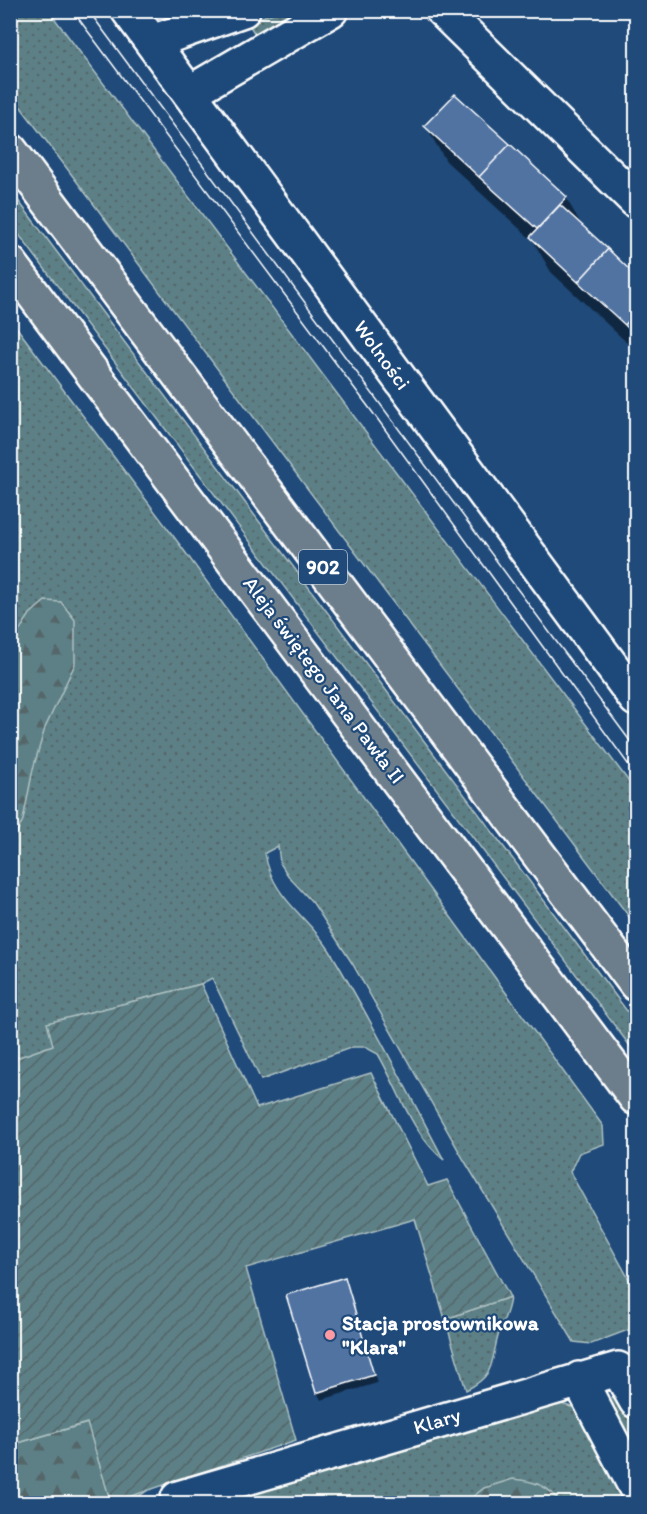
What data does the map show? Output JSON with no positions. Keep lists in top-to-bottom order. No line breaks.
{"streets":{"main road":["902","Aleja świętego Jana Pawła II"],"street":["Wolności","Klary"]},"places":["Stacja prostownikowa \"Klara\""]}
